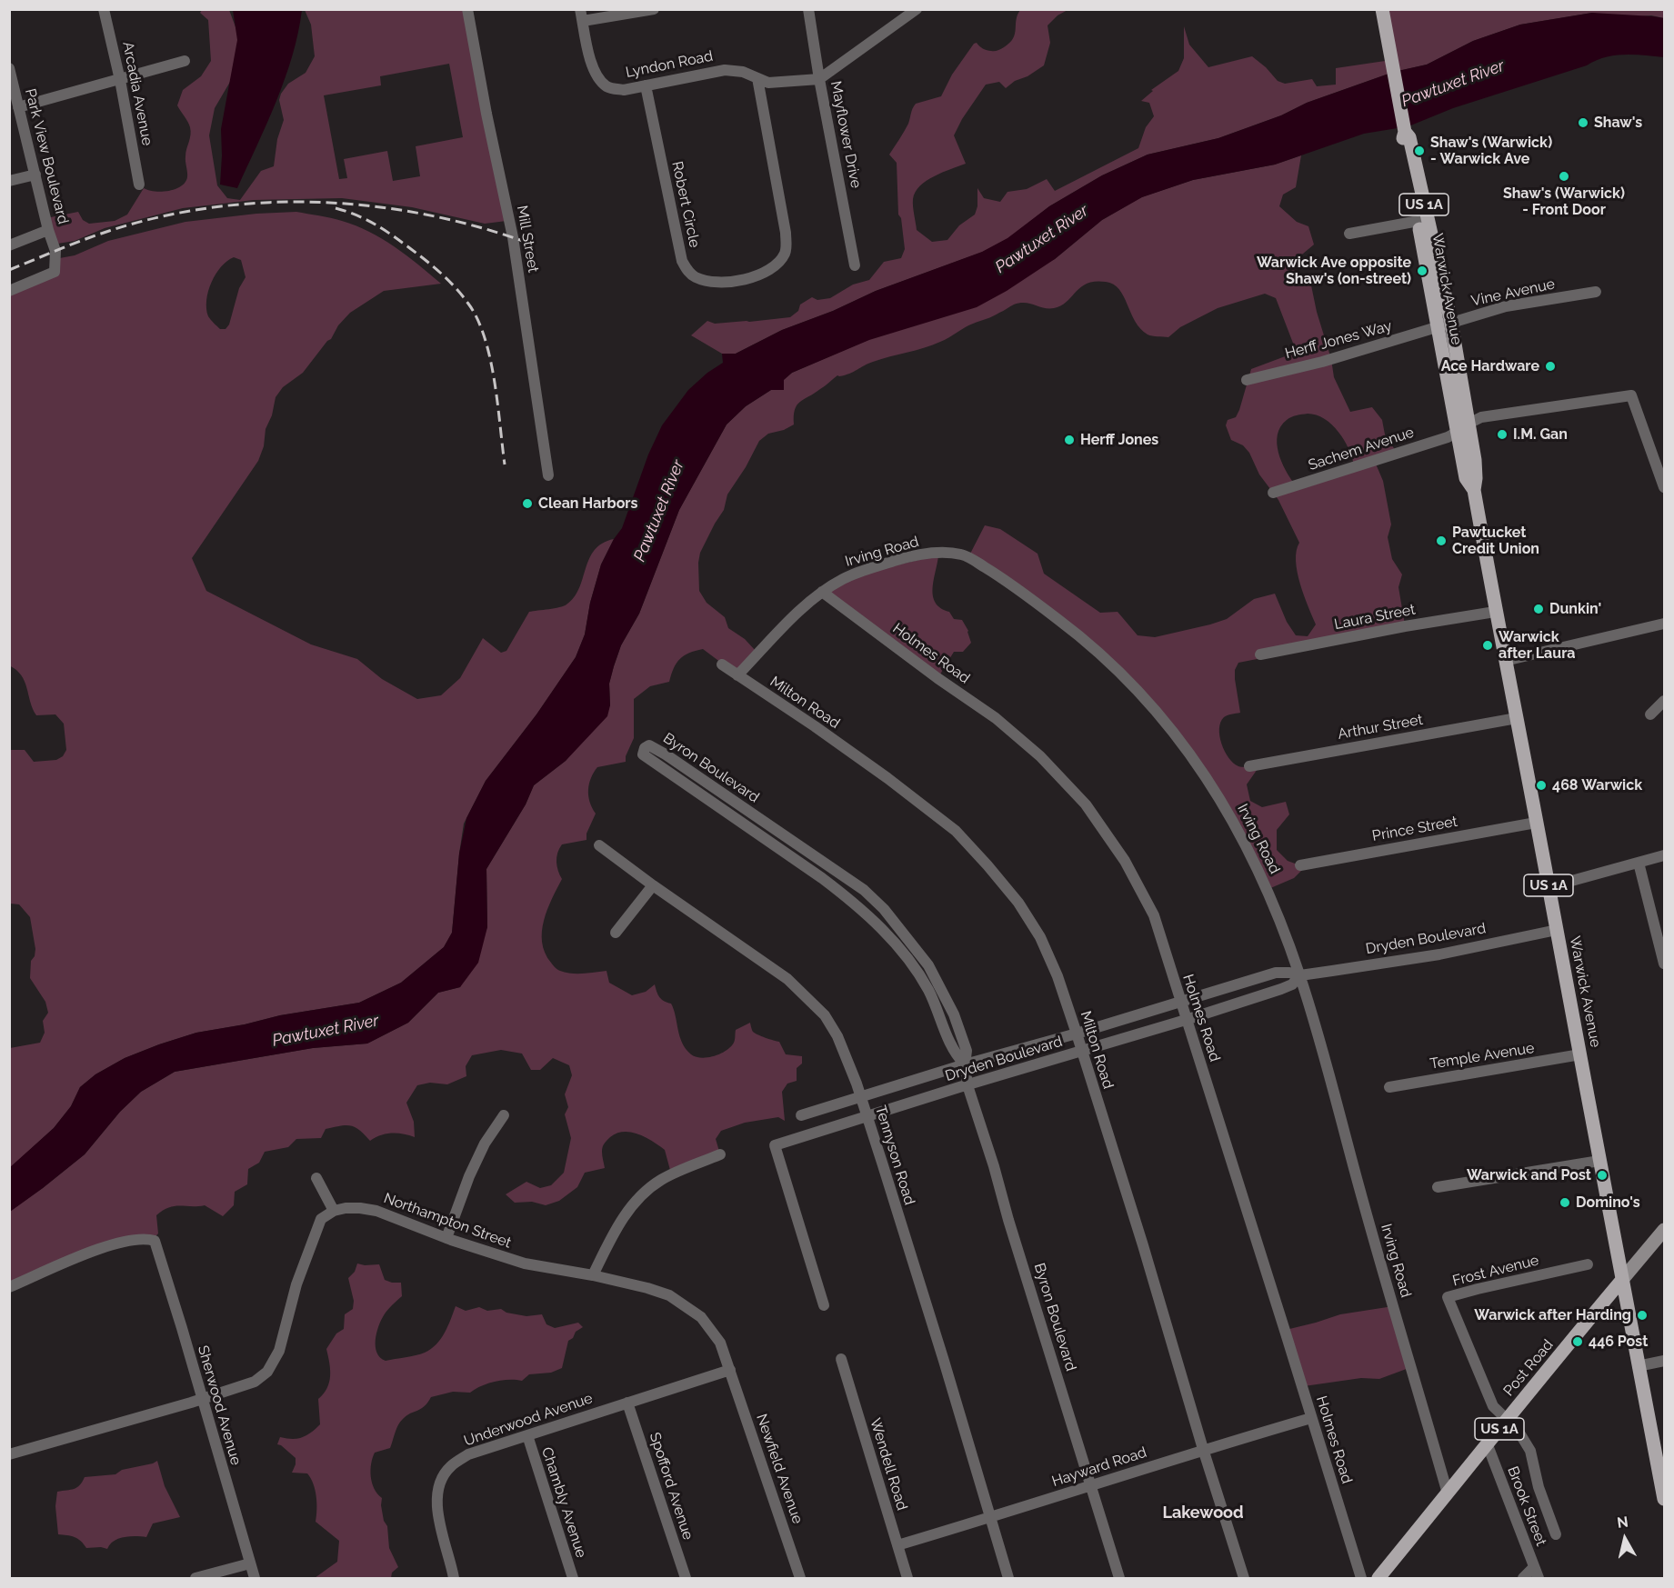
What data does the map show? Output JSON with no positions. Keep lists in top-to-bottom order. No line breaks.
{"streets":{"main road":["US 1A","Warwick Avenue","Post Road"],"street":["Lyndon Road","Arcadia Avenue","Mayflower Drive","Park View Boulevard","Robert Circle","Mill Street","Vine Avenue","Herff Jones Way","Sachem Avenue","Irving Road","Laura Street","Holmes Road","Milton Road","Arthur Street","Byron Boulevard","Prince Street","Dryden Boulevard","Temple Avenue","Tennyson Road","Northampton Street","Frost Avenue","Sherwood Avenue","Underwood Avenue","Wendell Road","Hayward Road","Newfield Avenue","Spofford Avenue","Chambly Avenue","Brook Street"]},"crossings":[["Lyndon Road","Mayflower Drive"],["Lyndon Road","Robert Circle"],["Warwick Avenue","Vine Avenue"],["Warwick Avenue","Herff Jones Way"],["Warwick Avenue","Sachem Avenue"],["Warwick Avenue","Laura Street"],["Warwick Avenue","Arthur Street"],["Warwick Avenue","Prince Street"],["Warwick Avenue","Dryden Boulevard"],["Warwick Avenue","Temple Avenue"],["Warwick Avenue","Post Road"],["Vine Avenue","Herff Jones Way"],["Irving Road","Holmes Road"],["Irving Road","Milton Road"],["Irving Road","Dryden Boulevard"],["Irving Road","Post Road"],["Holmes Road","Dryden Boulevard"],["Holmes Road","Hayward Road"],["Milton Road","Dryden Boulevard"],["Milton Road","Hayward Road"],["Byron Boulevard","Dryden Boulevard"],["Byron Boulevard","Hayward Road"],["Dryden Boulevard","Tennyson Road"],["Tennyson Road","Hayward Road"],["Northampton Street","Underwood Avenue"],["Northampton Street","Newfield Avenue"],["Frost Avenue","Post Road"],["Post Road","Brook Street"],["Underwood Avenue","Newfield Avenue"],["Underwood Avenue","Spofford Avenue"],["Underwood Avenue","Chambly Avenue"],["Wendell Road","Hayward Road"]],"districts":["Lakewood"],"water":["Pawtuxet River"],"places":["Shaw's","Shaw's (Warwick) - Warwick Ave","Shaw's (Warwick) - Front Door","Warwick Ave opposite Shaw's (on-street)","Ace Hardware","I.M. Gan","Herff Jones","Clean Harbors","Pawtucket Credit Union","Dunkin'","Warwick after Laura","468 Warwick","Warwick and Post","Domino's","Warwick after Harding","446 Post"],"north":"top"}
